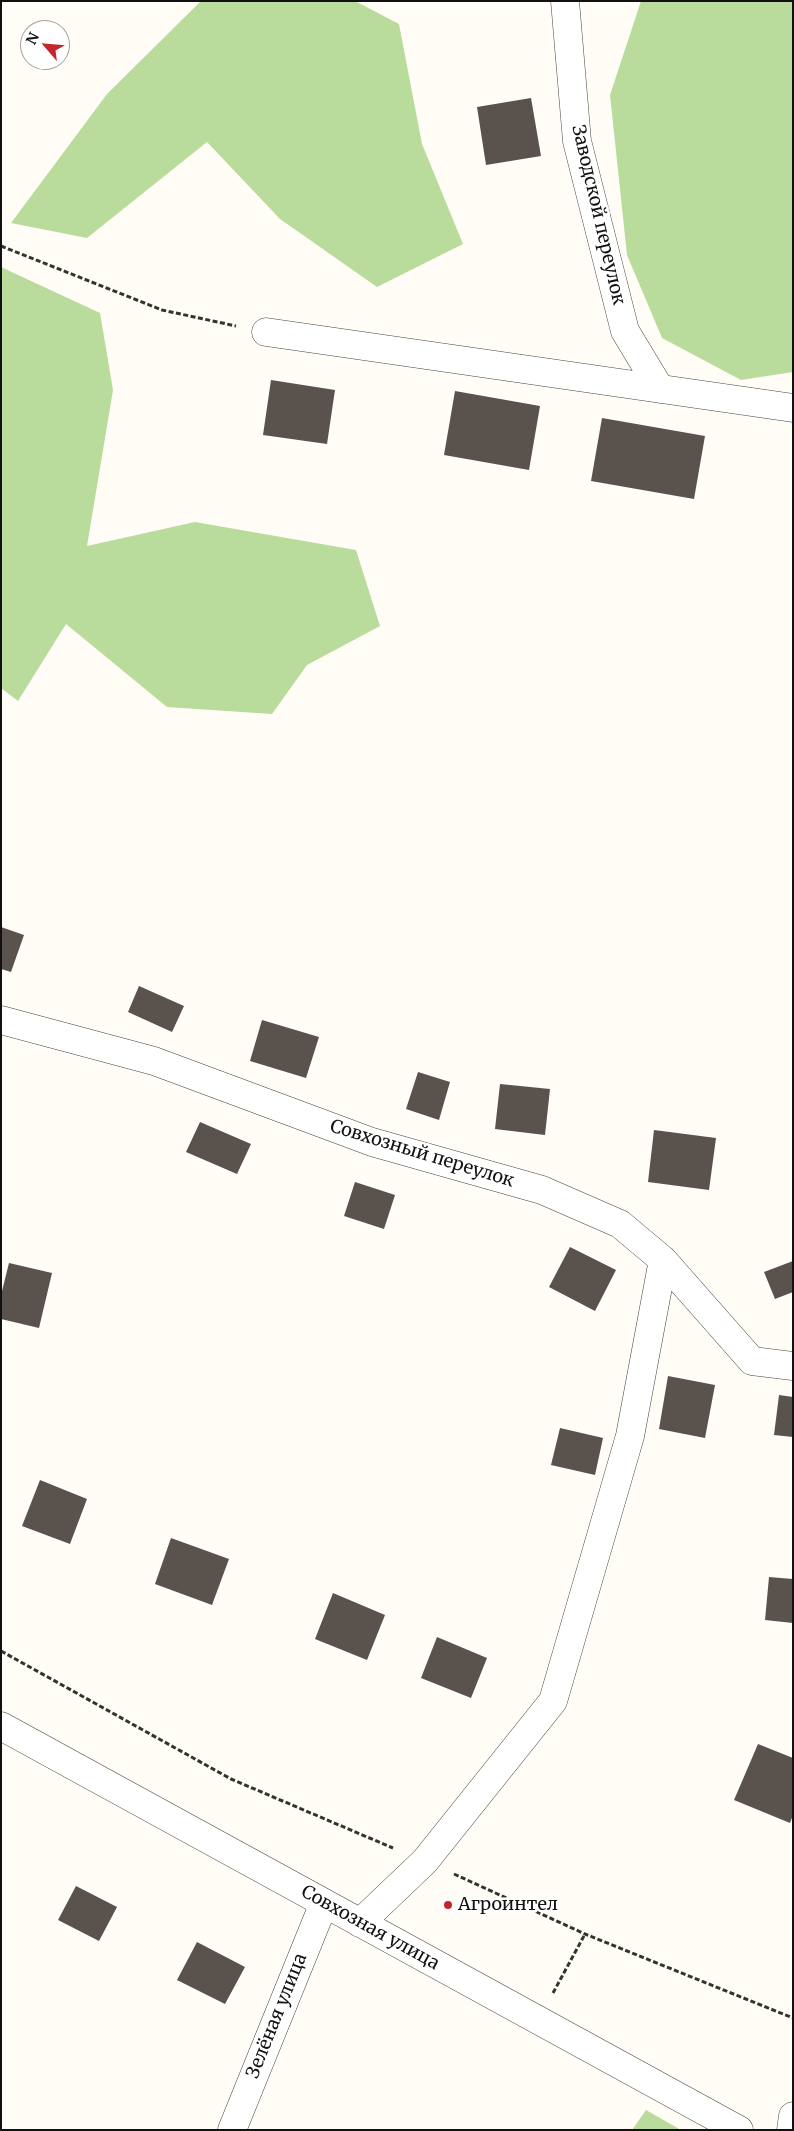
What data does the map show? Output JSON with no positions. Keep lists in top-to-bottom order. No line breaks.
{"streets":{"street":["Заводской переулок","Совхозный переулок","Совхозная улица","Зелёная улица"]},"crossings":[["Совхозная улица","Зелёная улица"]],"places":["Агроинтел"],"north":"top left"}
